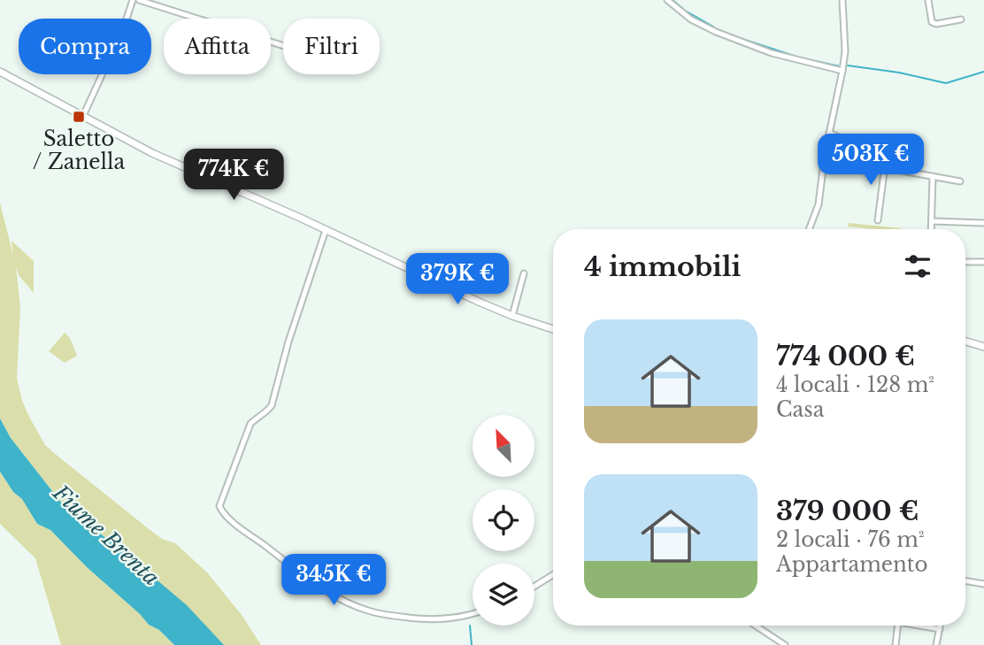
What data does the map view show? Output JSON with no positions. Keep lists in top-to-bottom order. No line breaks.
{"water":["Fiume Brenta"],"places":{"transit":["Saletto / Zanella"]},"north":"top left","page":{"chip":["Compra","Affitta","Filtri"],"price":["503K €","774K €","379K €","345K €"],"heading":"4 immobili","list":[{"name":"774 000 €","note":"4 locali · 128 m² · Casa"},{"name":"379 000 €","note":"2 locali · 76 m² · Appartamento"}]}}
